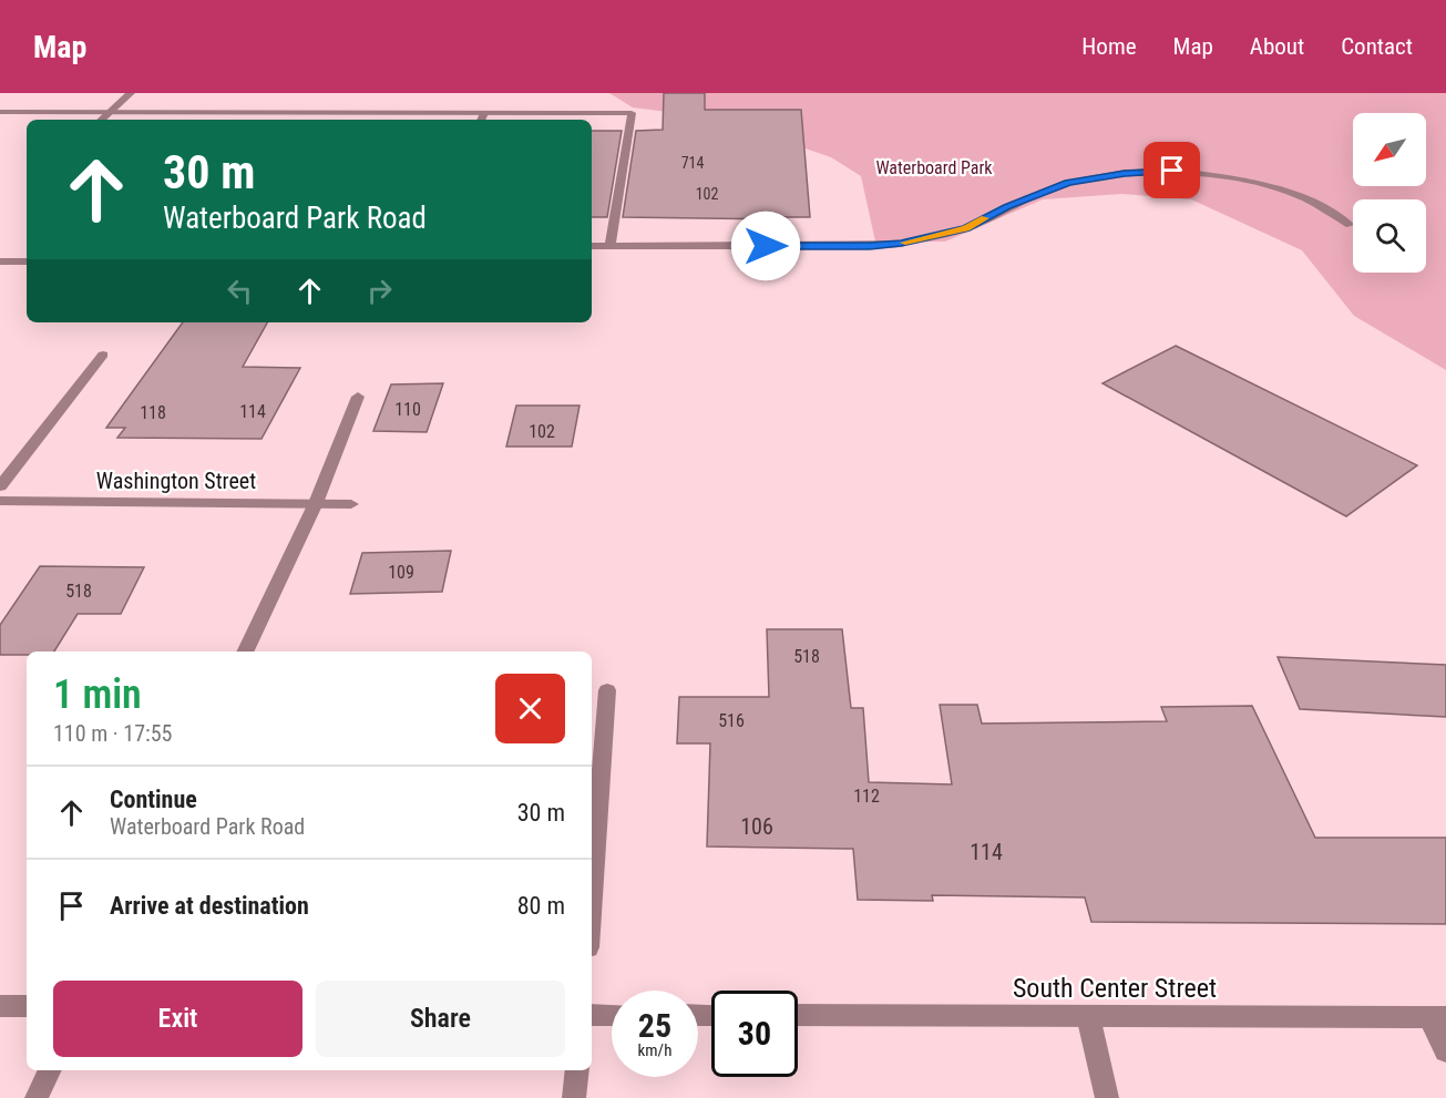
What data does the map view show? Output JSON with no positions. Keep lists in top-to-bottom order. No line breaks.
{"streets":{"street":["Washington Street","South Center Street"]},"parks":["Waterboard Park"],"house_numbers":["714","102","110","114","118","102","109","518","518","516","112","106","114"],"north":"bottom left","page":{"header":"Map","nav":["Home","Map","About","Contact"],"turn":["30 m","Waterboard Park Road"],"heading":["1 min","110 m · 17:55"],"list":[{"name":"Continue","note":"Waterboard Park Road","value":"30 m"},{"name":"Arrive at destination","value":"80 m"}],"buttons":["Exit","Share"],"speed":"25 km/h","limit":"30"}}
